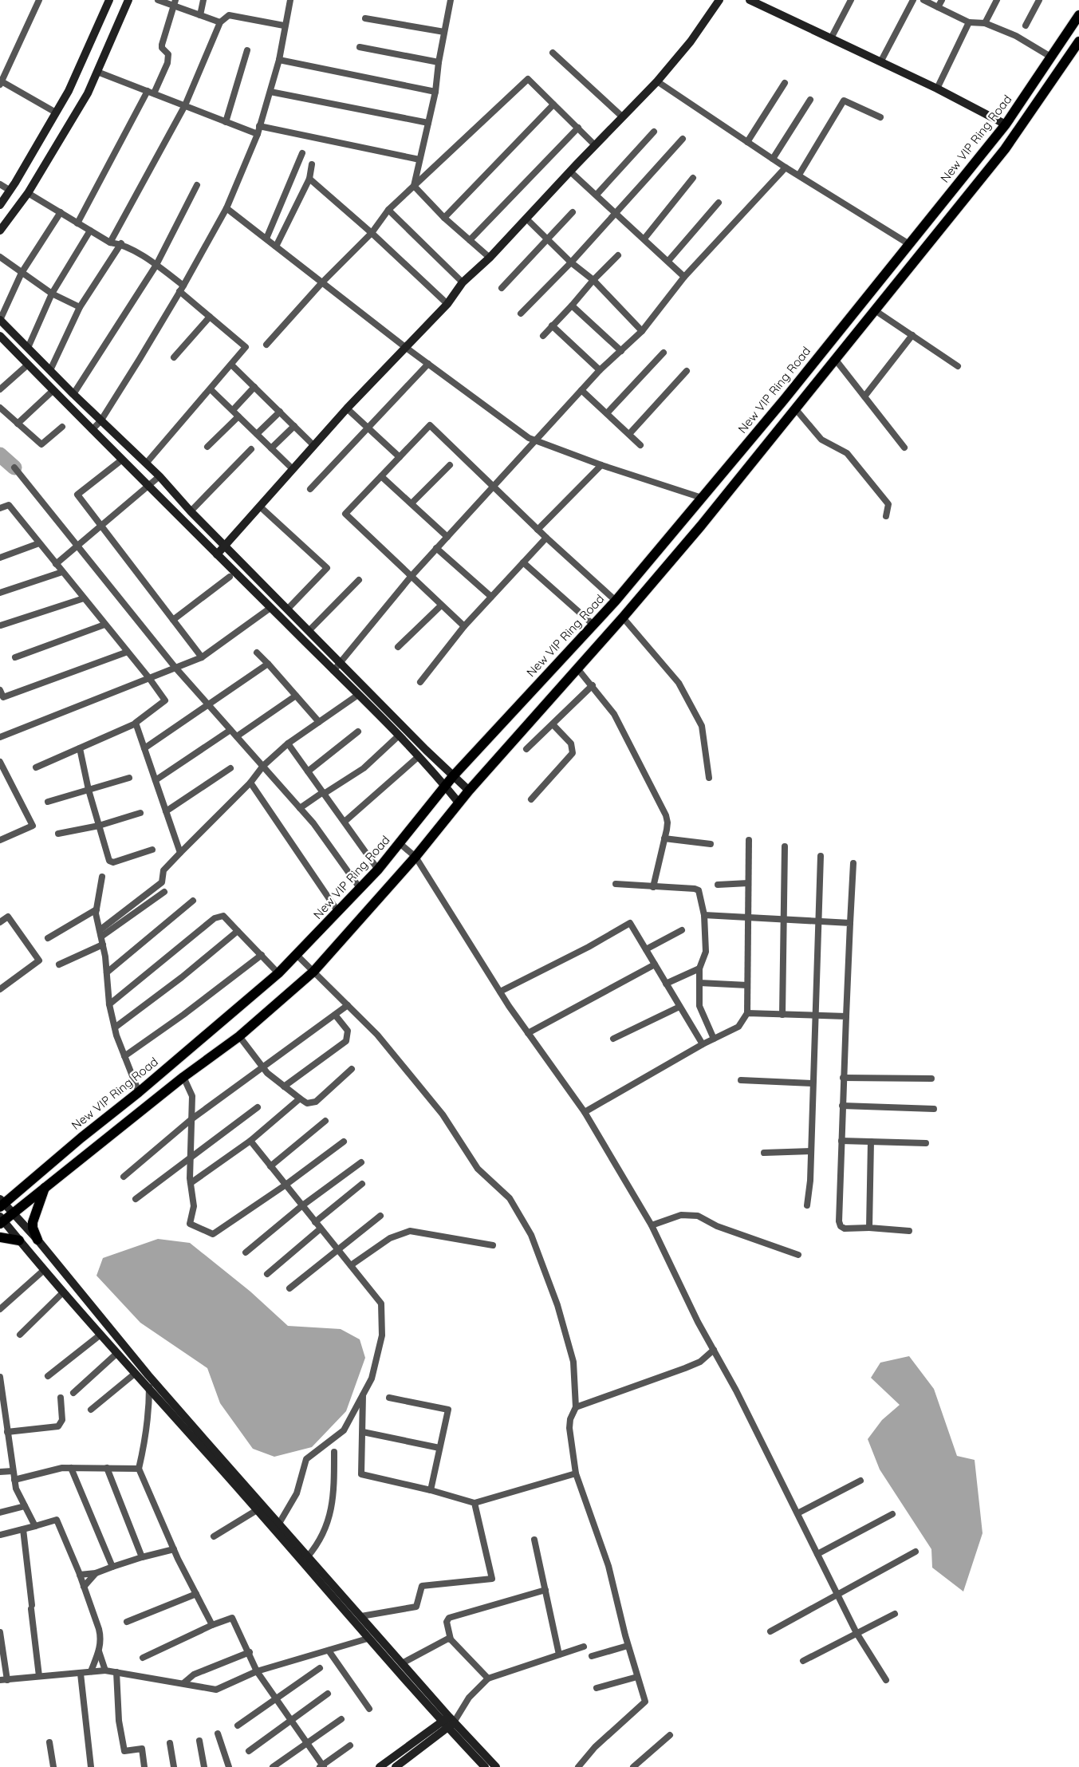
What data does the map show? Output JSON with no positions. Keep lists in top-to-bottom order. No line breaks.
{"streets":{"main road":["New VIP Ring Road"]}}
